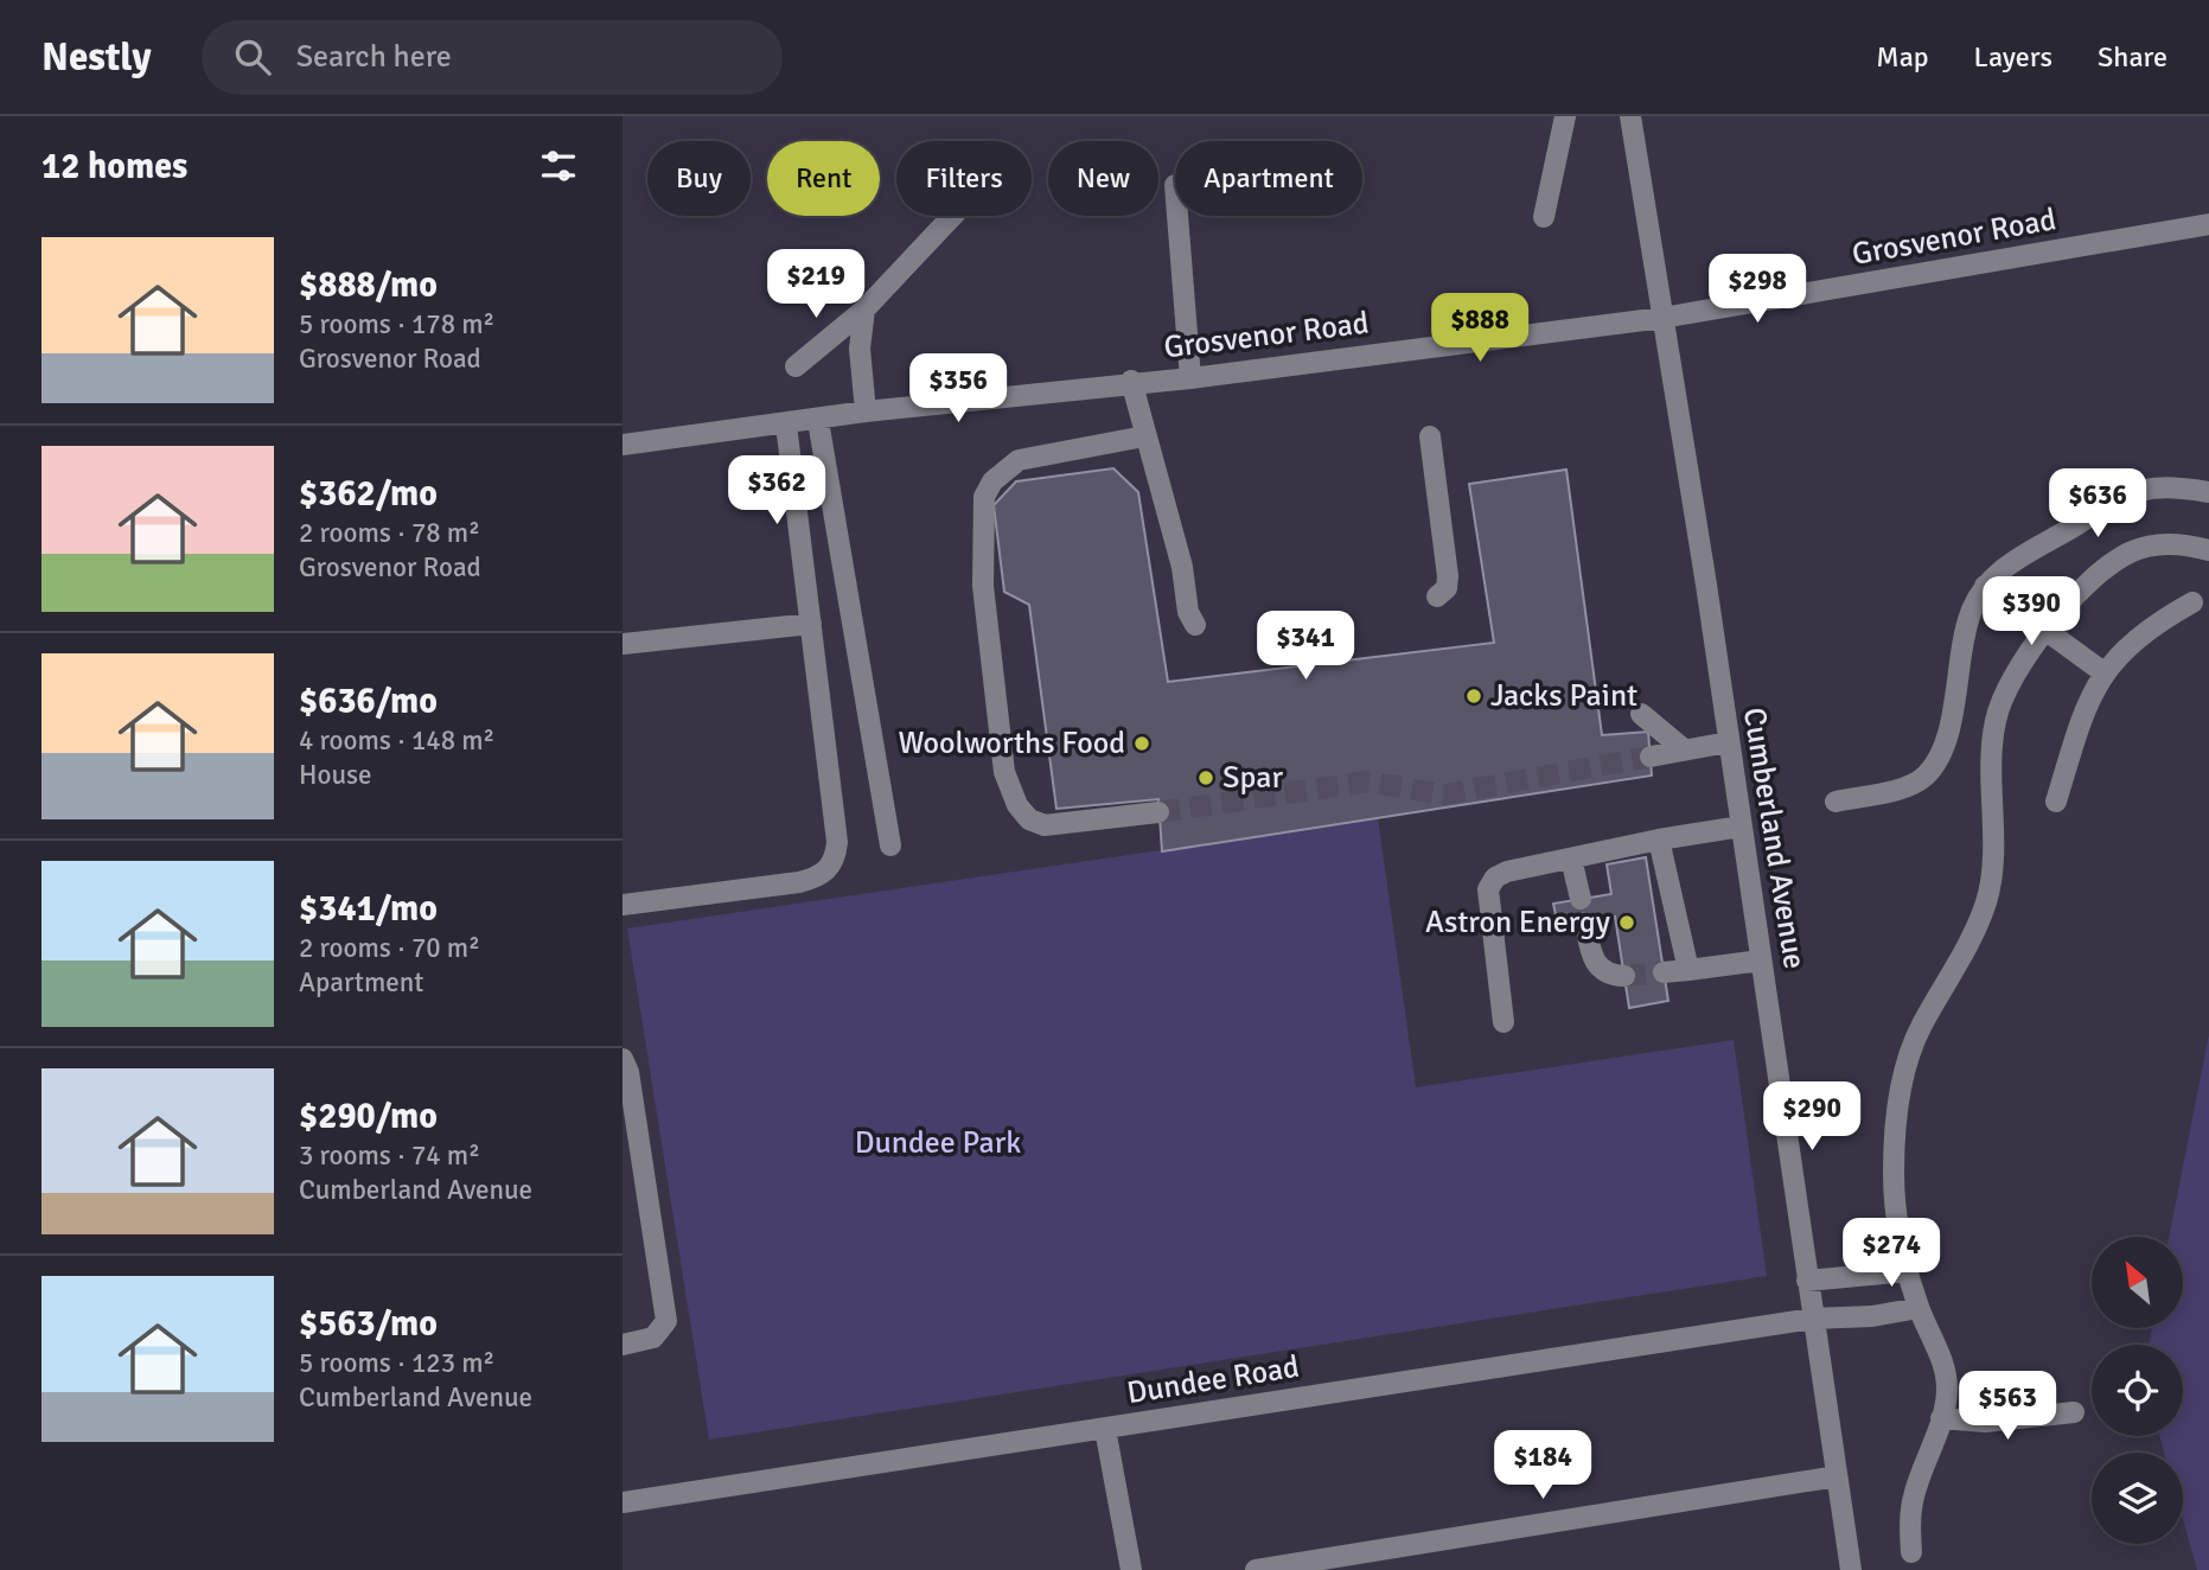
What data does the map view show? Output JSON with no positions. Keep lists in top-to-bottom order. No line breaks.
{"streets":{"street":["Grosvenor Road","Cumberland Avenue","Dundee Road"]},"crossings":[["Grosvenor Road","Cumberland Avenue"],["Cumberland Avenue","Dundee Road"]],"parks":["Dundee Park"],"places":["Jacks Paint","Woolworths Food","Spar","Astron Energy"],"north":"top left","page":{"header":"Nestly","search":"Search here","nav":["Map","Layers","Share"],"heading":"12 homes","chip":["Buy","Rent","Filters","New","Apartment"],"list":[{"name":"$888/mo","note":"5 rooms · 178 m² · Grosvenor Road"},{"name":"$362/mo","note":"2 rooms · 78 m² · Grosvenor Road"},{"name":"$636/mo","note":"4 rooms · 148 m² · House"},{"name":"$341/mo","note":"2 rooms · 70 m² · Apartment"},{"name":"$290/mo","note":"3 rooms · 74 m² · Cumberland Avenue"},{"name":"$563/mo","note":"5 rooms · 123 m² · Cumberland Avenue"}],"price":["$219","$298","$888","$356","$362","$636","$390","$341","$290","$274","$563","$184"]}}
